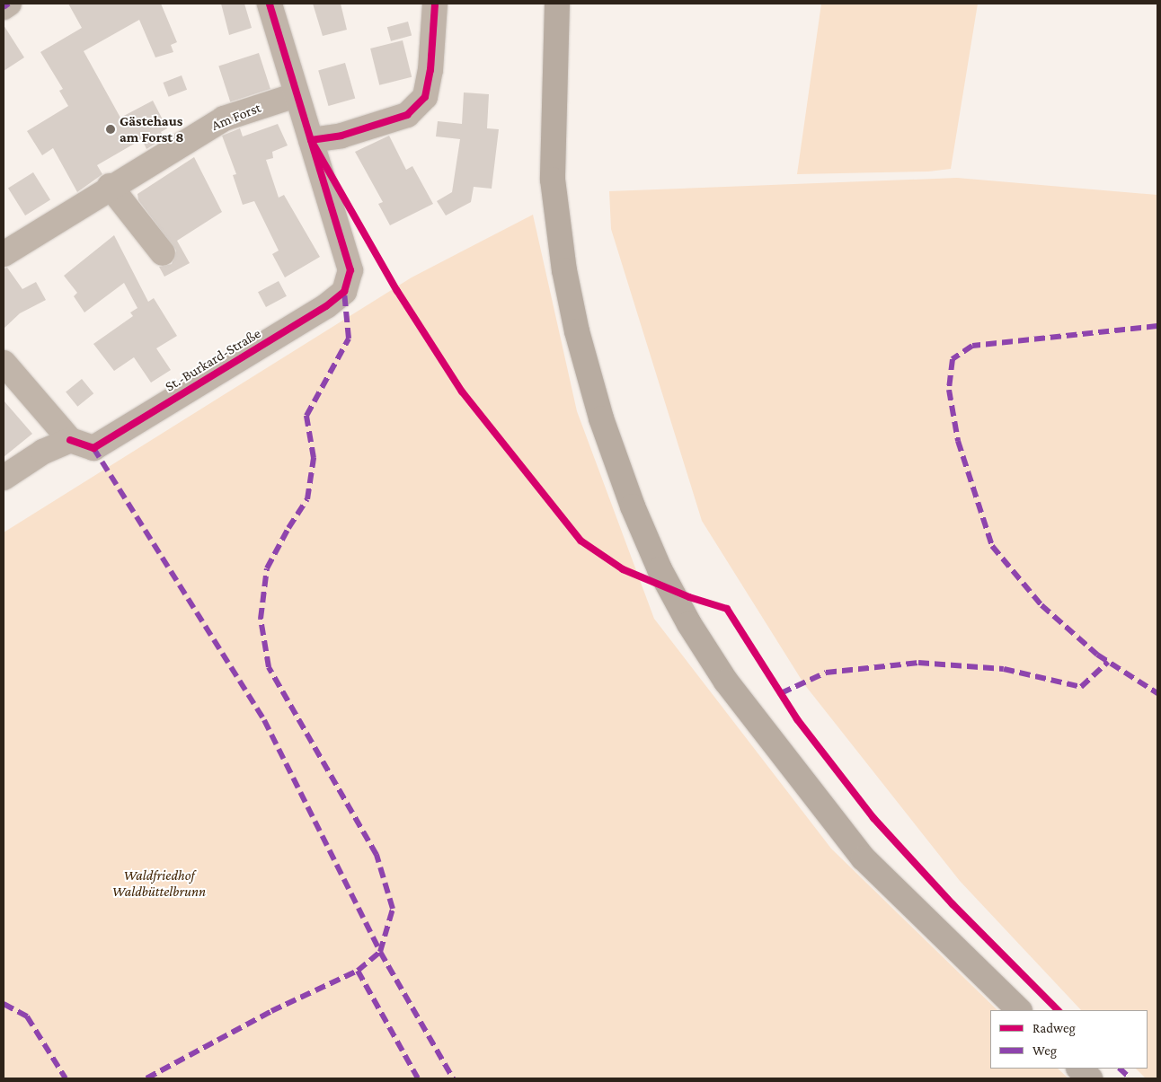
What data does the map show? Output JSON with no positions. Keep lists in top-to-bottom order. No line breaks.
{"streets":{"street":["Am Forst","St.-Burkard-Straße"]},"parks":["Waldfriedhof Waldbüttelbrunn"],"places":["Gästehaus am Forst 8"],"legend":["Radweg","Weg"]}
